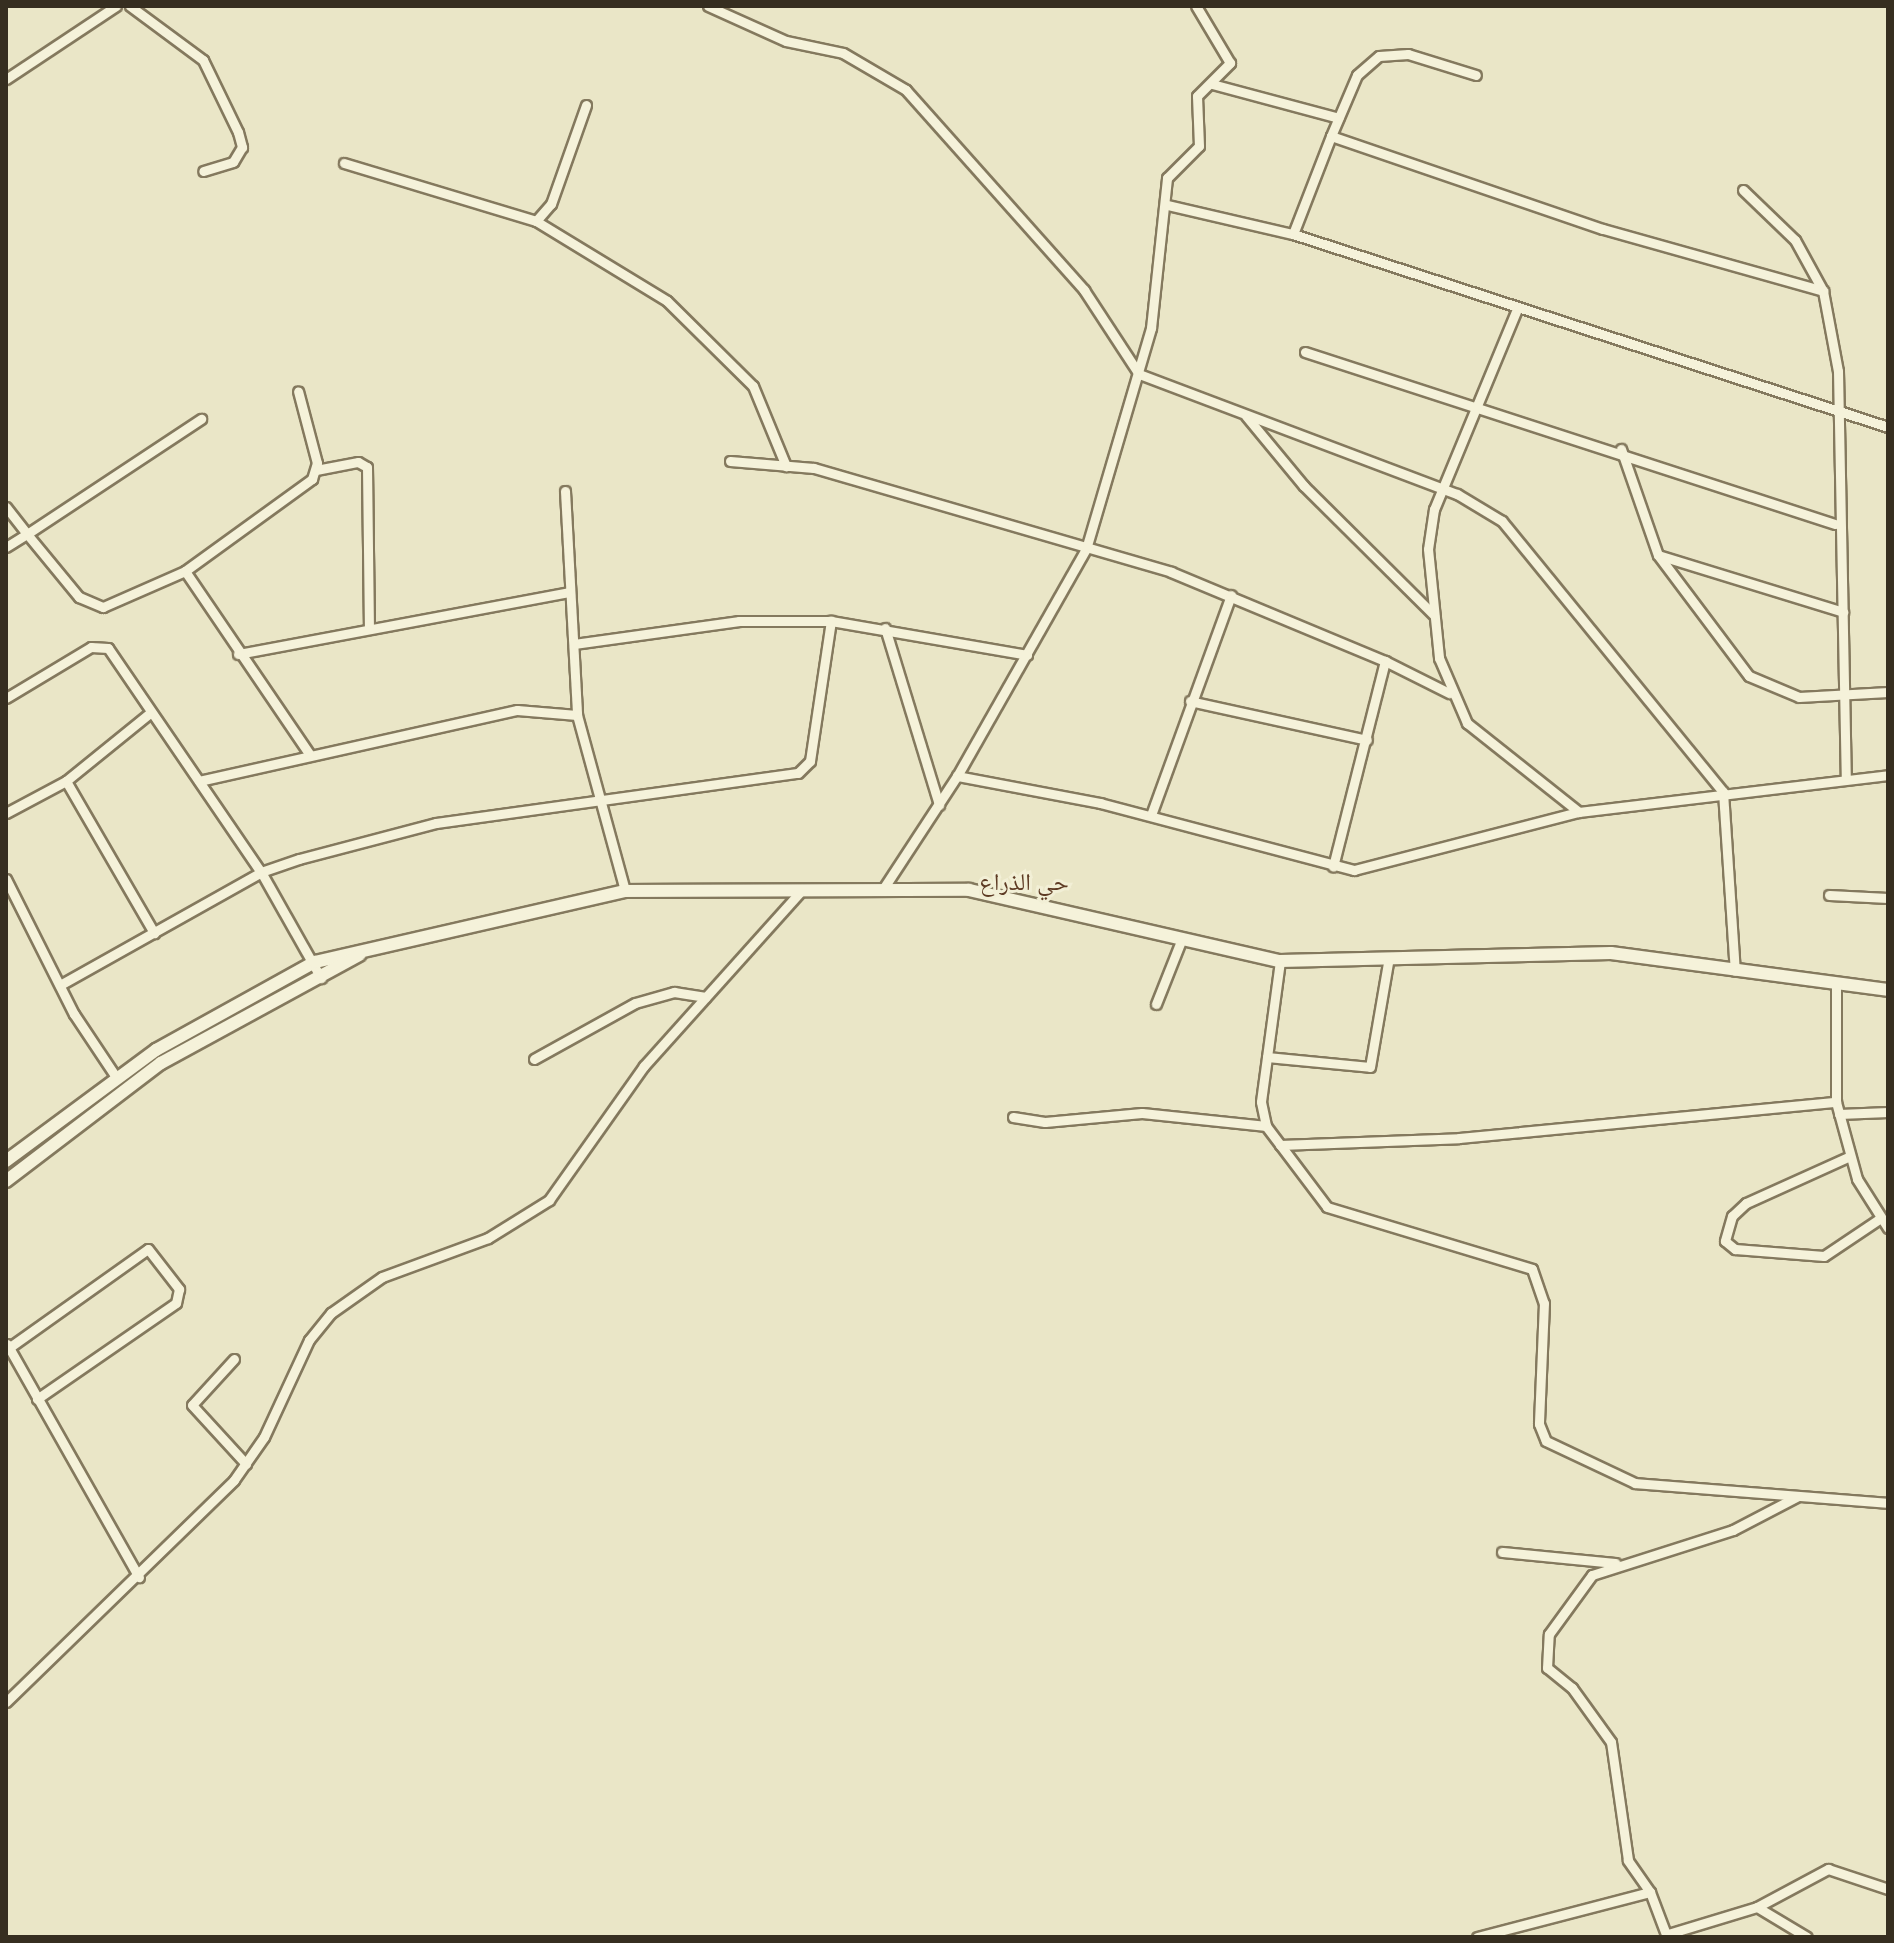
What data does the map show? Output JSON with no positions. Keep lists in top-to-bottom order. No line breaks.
{"districts":["حي الذراع"]}
